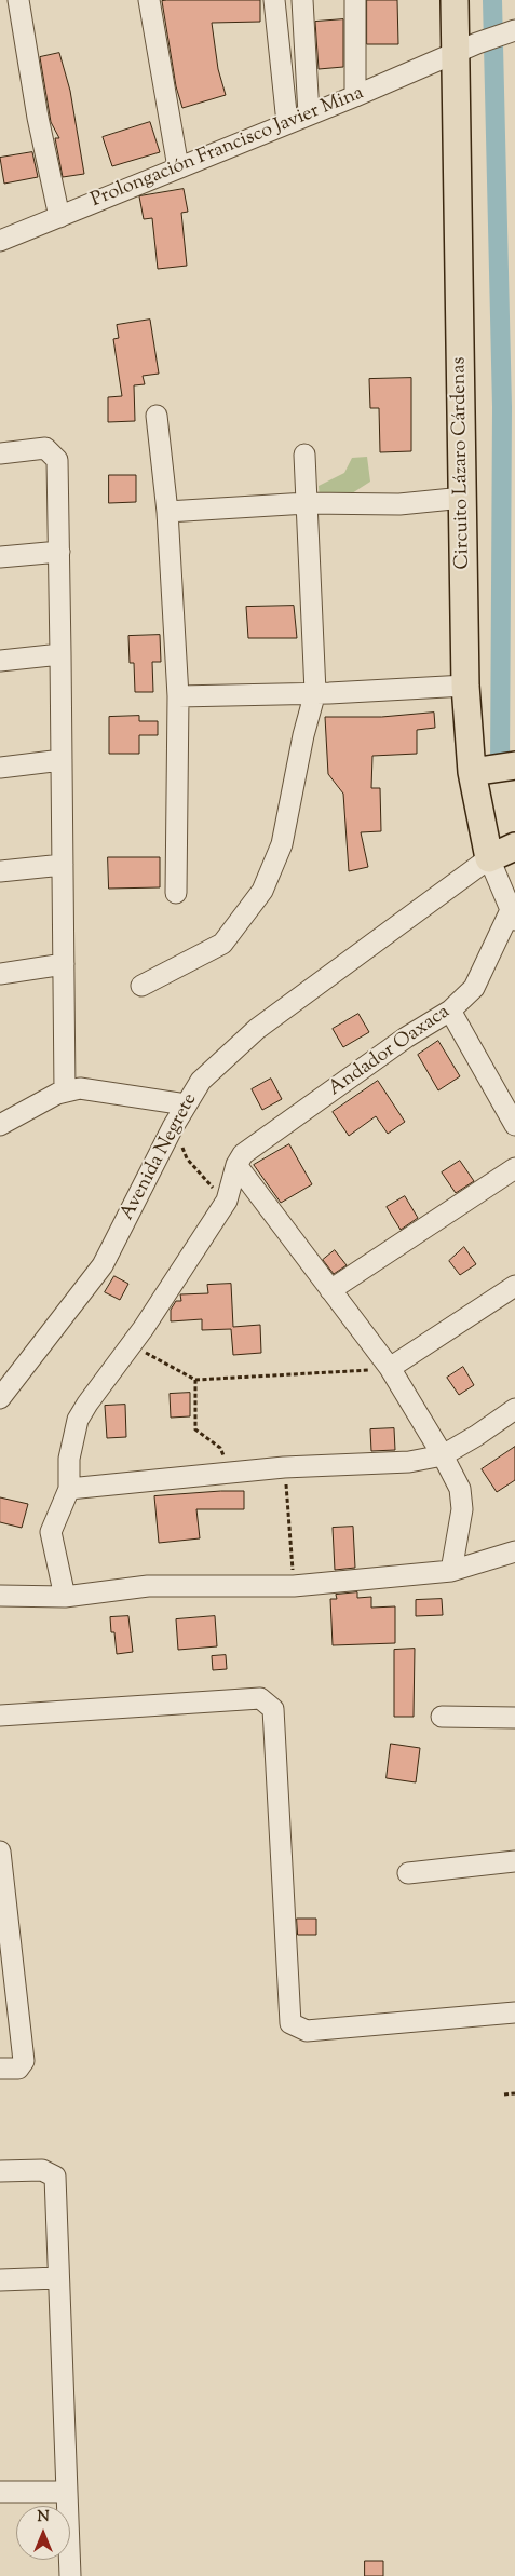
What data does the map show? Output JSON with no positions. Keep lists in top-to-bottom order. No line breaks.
{"streets":{"main road":["Circuito Lázaro Cárdenas"],"street":["Prolongación Francisco Javier Mina","Andador Oaxaca","Avenida Negrete"]},"crossings":[["Prolongación Francisco Javier Mina","Circuito Lázaro Cárdenas"],["Circuito Lázaro Cárdenas","Andador Oaxaca"],["Circuito Lázaro Cárdenas","Avenida Negrete"]],"north":"top"}
